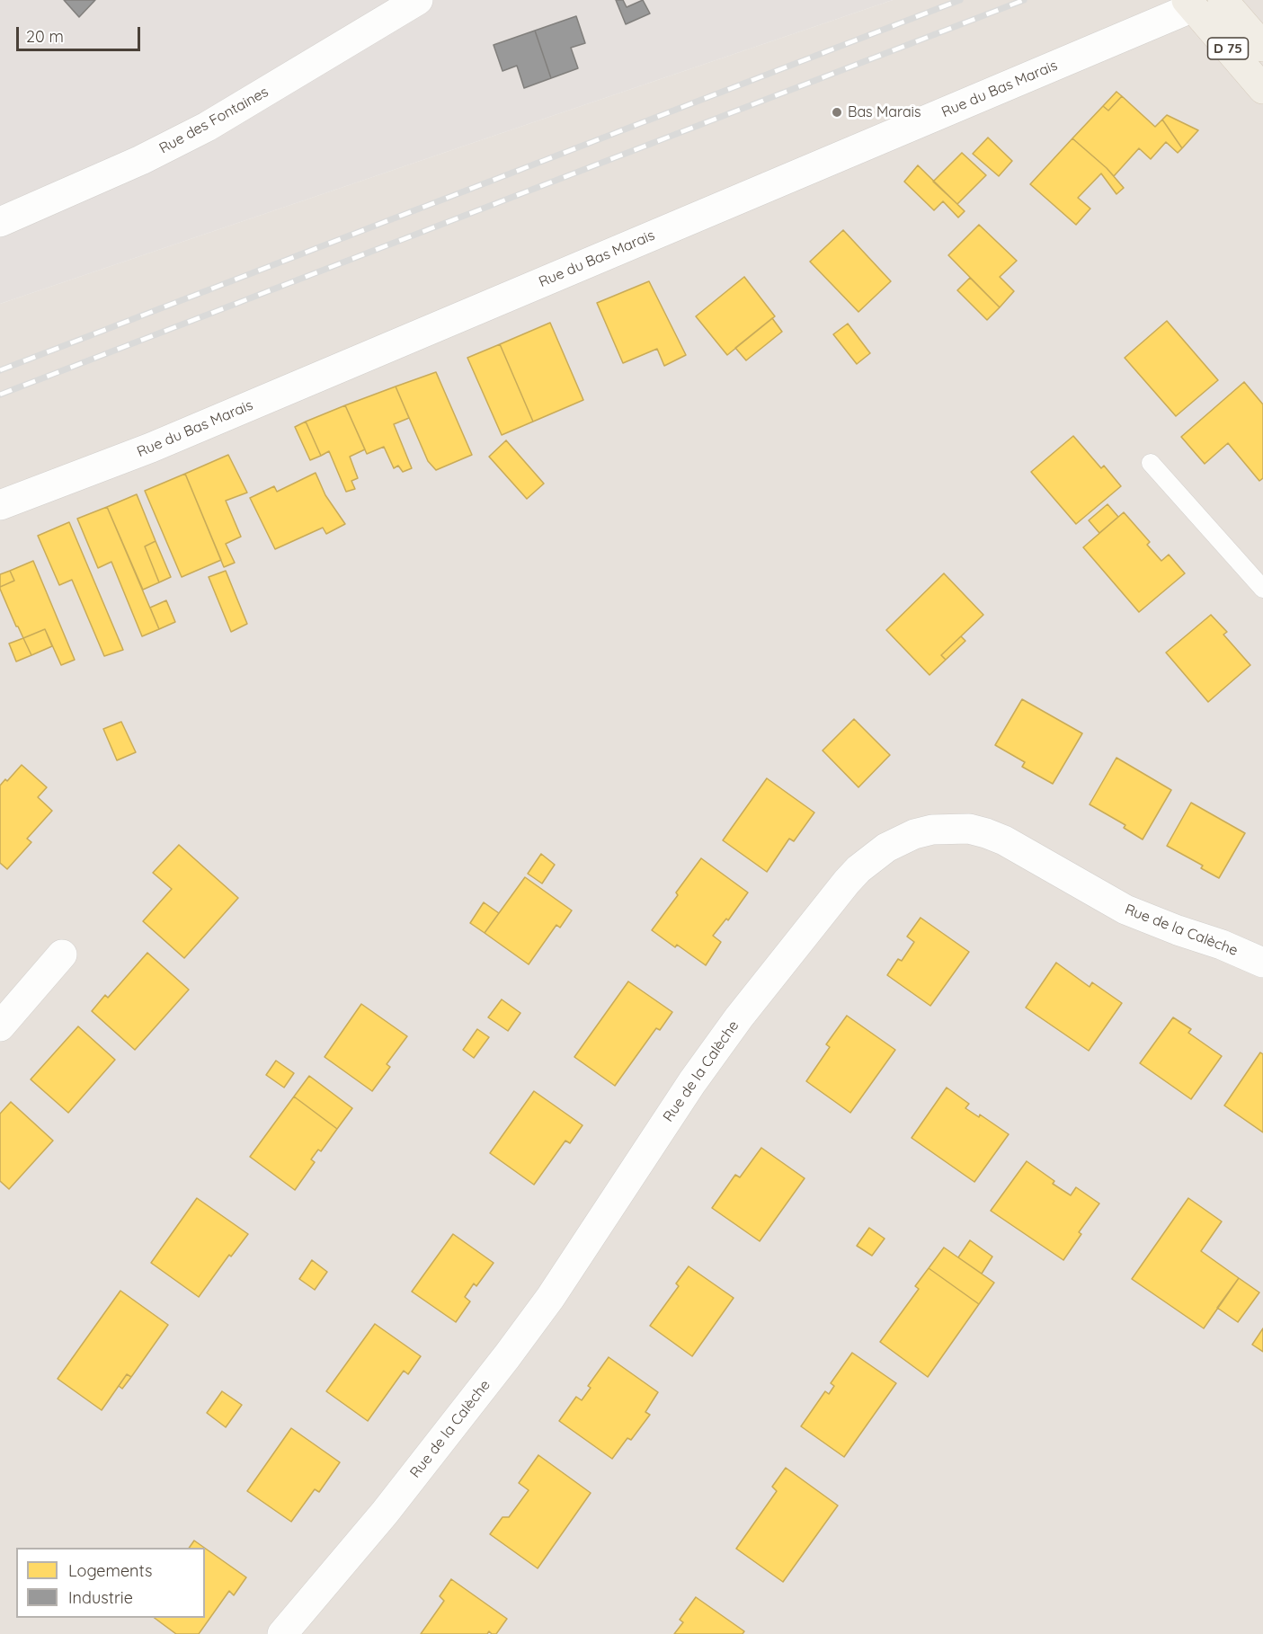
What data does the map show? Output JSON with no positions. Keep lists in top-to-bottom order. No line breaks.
{"streets":{"main road":["D 75"],"street":["Rue du Bas Marais","Rue des Fontaines","Rue de la Calèche"]},"crossings":[["D 75","Rue du Bas Marais"]],"places":["Bas Marais"],"legend":["Logements","Industrie"],"scale_bar":"20 m"}
